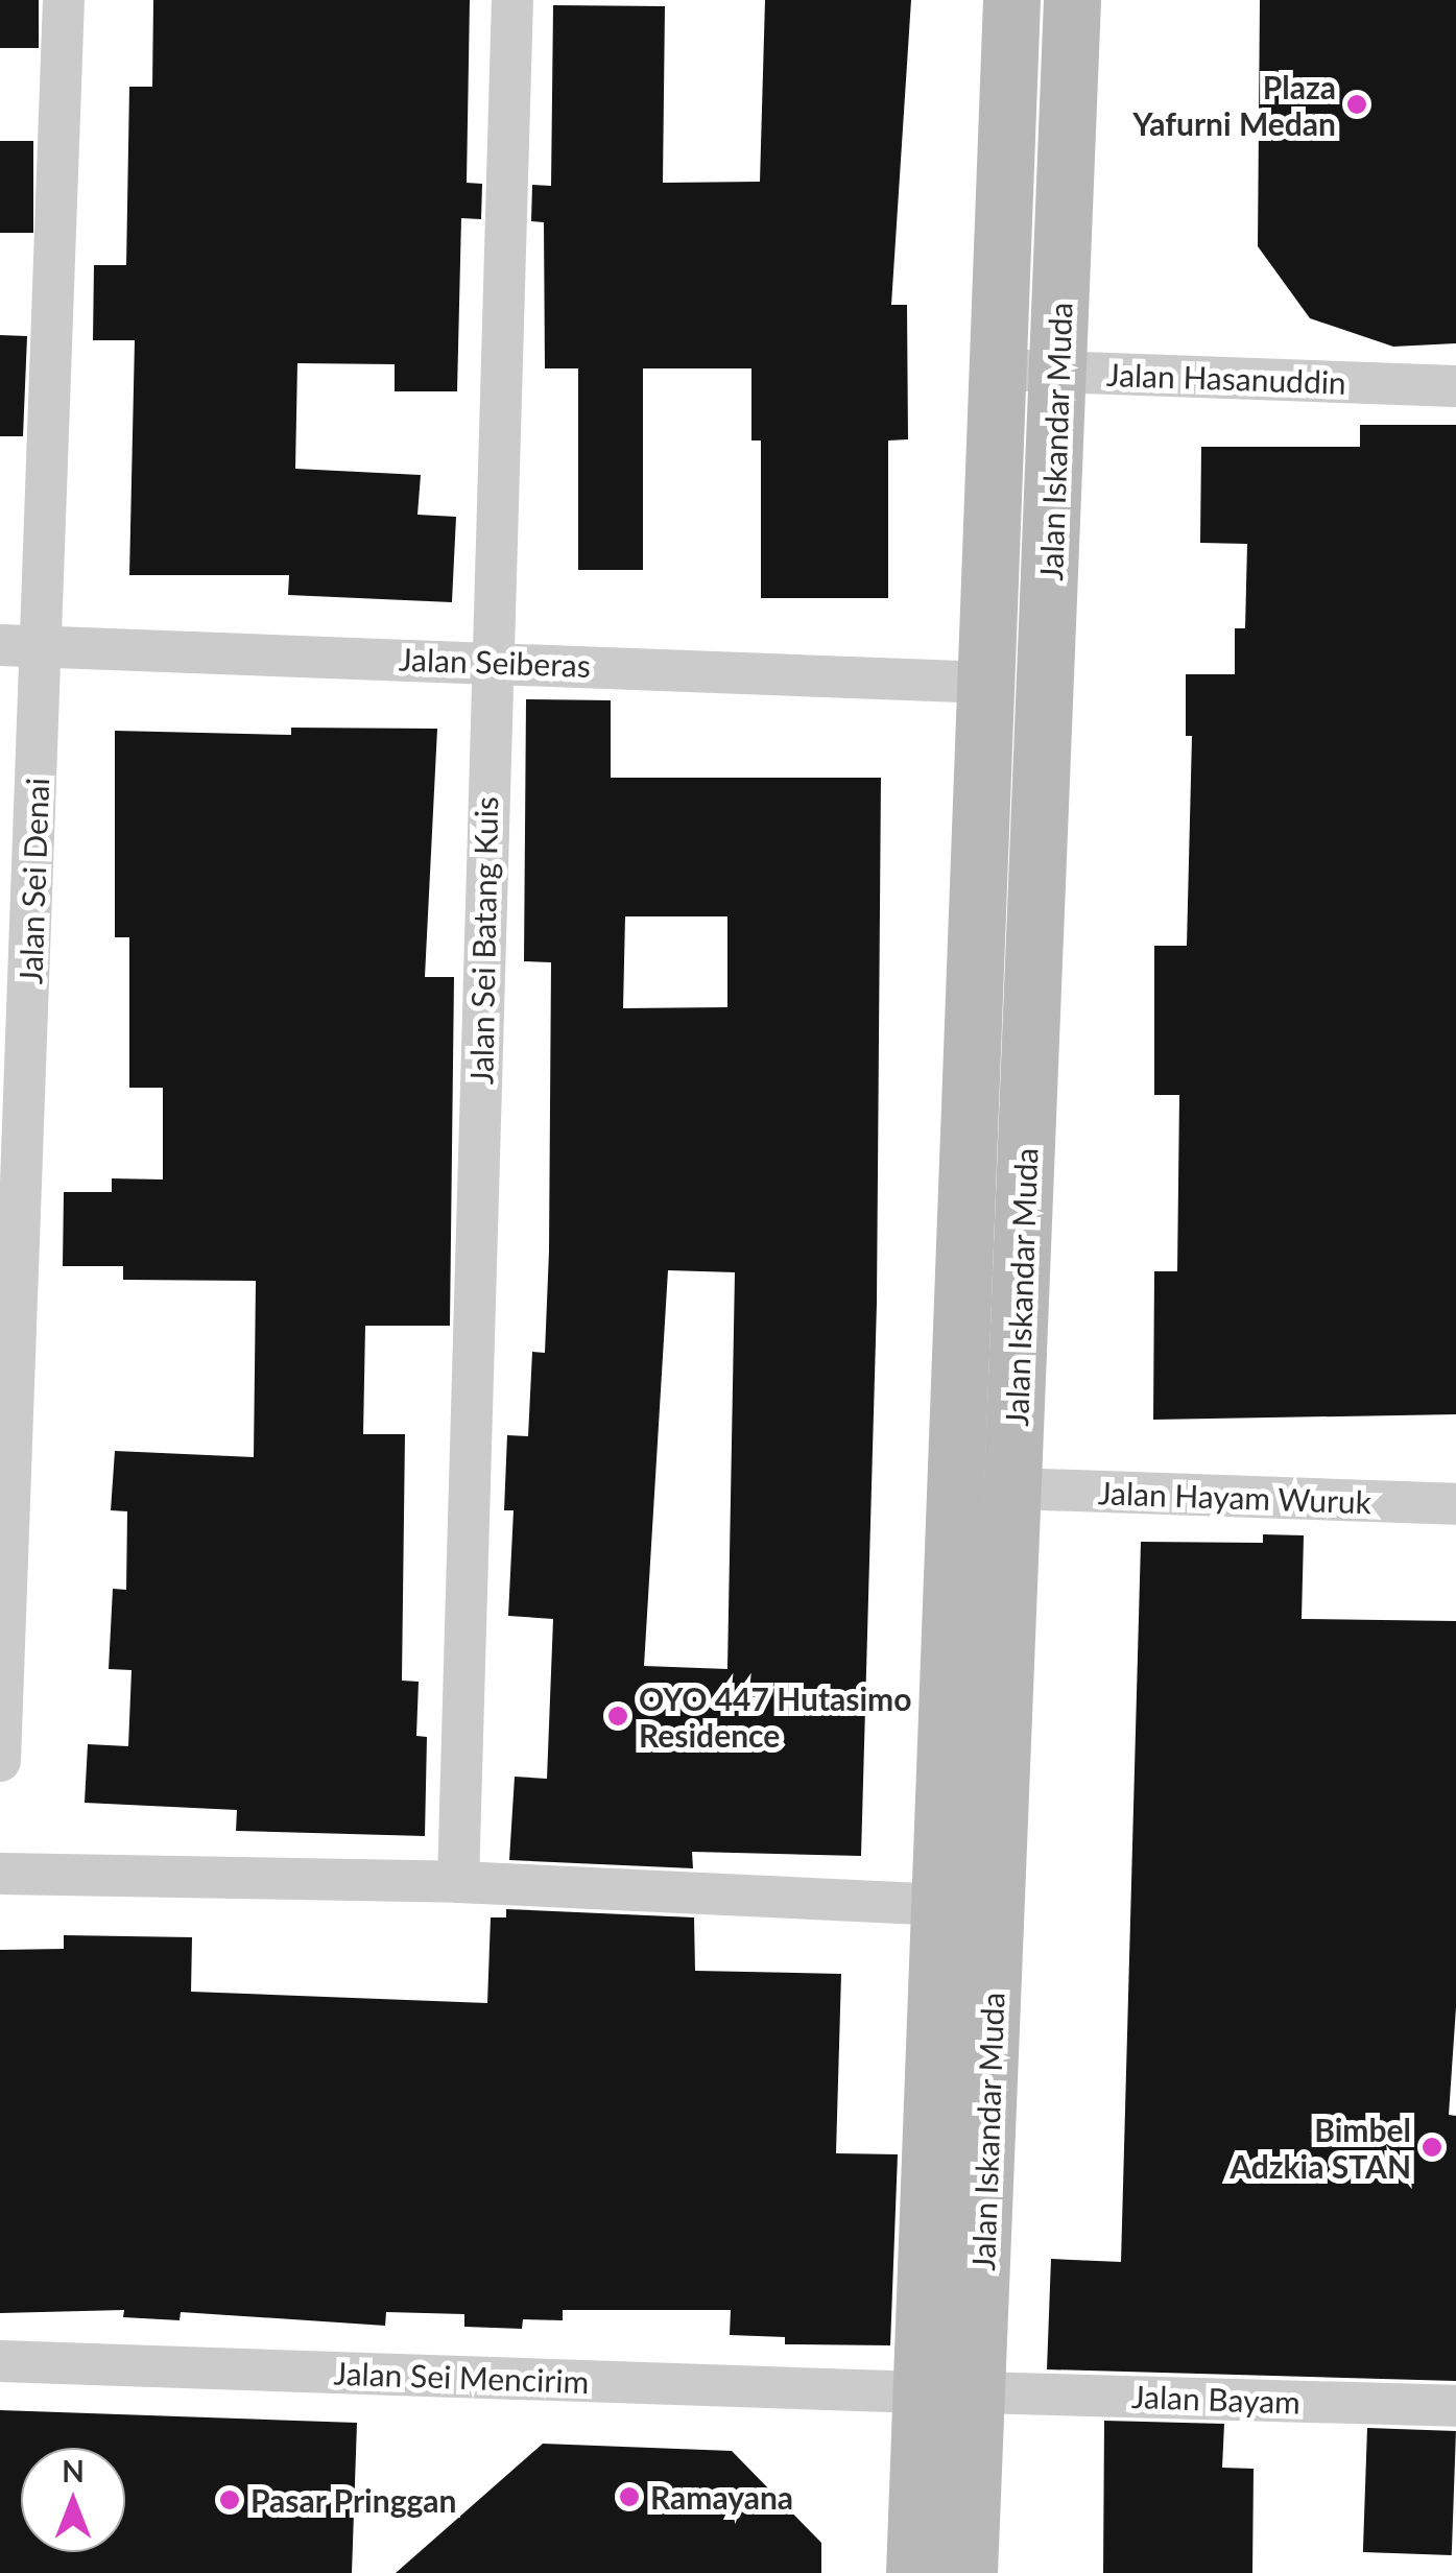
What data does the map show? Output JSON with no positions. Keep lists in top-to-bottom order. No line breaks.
{"streets":{"main road":["Jalan Iskandar Muda"],"street":["Jalan Hasanuddin","Jalan Seiberas","Jalan Sei Denai","Jalan Sei Batang Kuis","Jalan Hayam Wuruk","Jalan Sei Mencirim","Jalan Bayam"]},"crossings":[["Jalan Hasanuddin","Jalan Iskandar Muda"],["Jalan Iskandar Muda","Jalan Seiberas"],["Jalan Iskandar Muda","Jalan Hayam Wuruk"],["Jalan Iskandar Muda","Jalan Sei Mencirim"],["Jalan Iskandar Muda","Jalan Bayam"],["Jalan Seiberas","Jalan Sei Denai"],["Jalan Seiberas","Jalan Sei Batang Kuis"],["Jalan Sei Mencirim","Jalan Bayam"]],"places":["Plaza Yafurni Medan","OYO 447 Hutasimo Residence","Bimbel Adzkia STAN","Ramayana","Pasar Pringgan"],"north":"top"}
